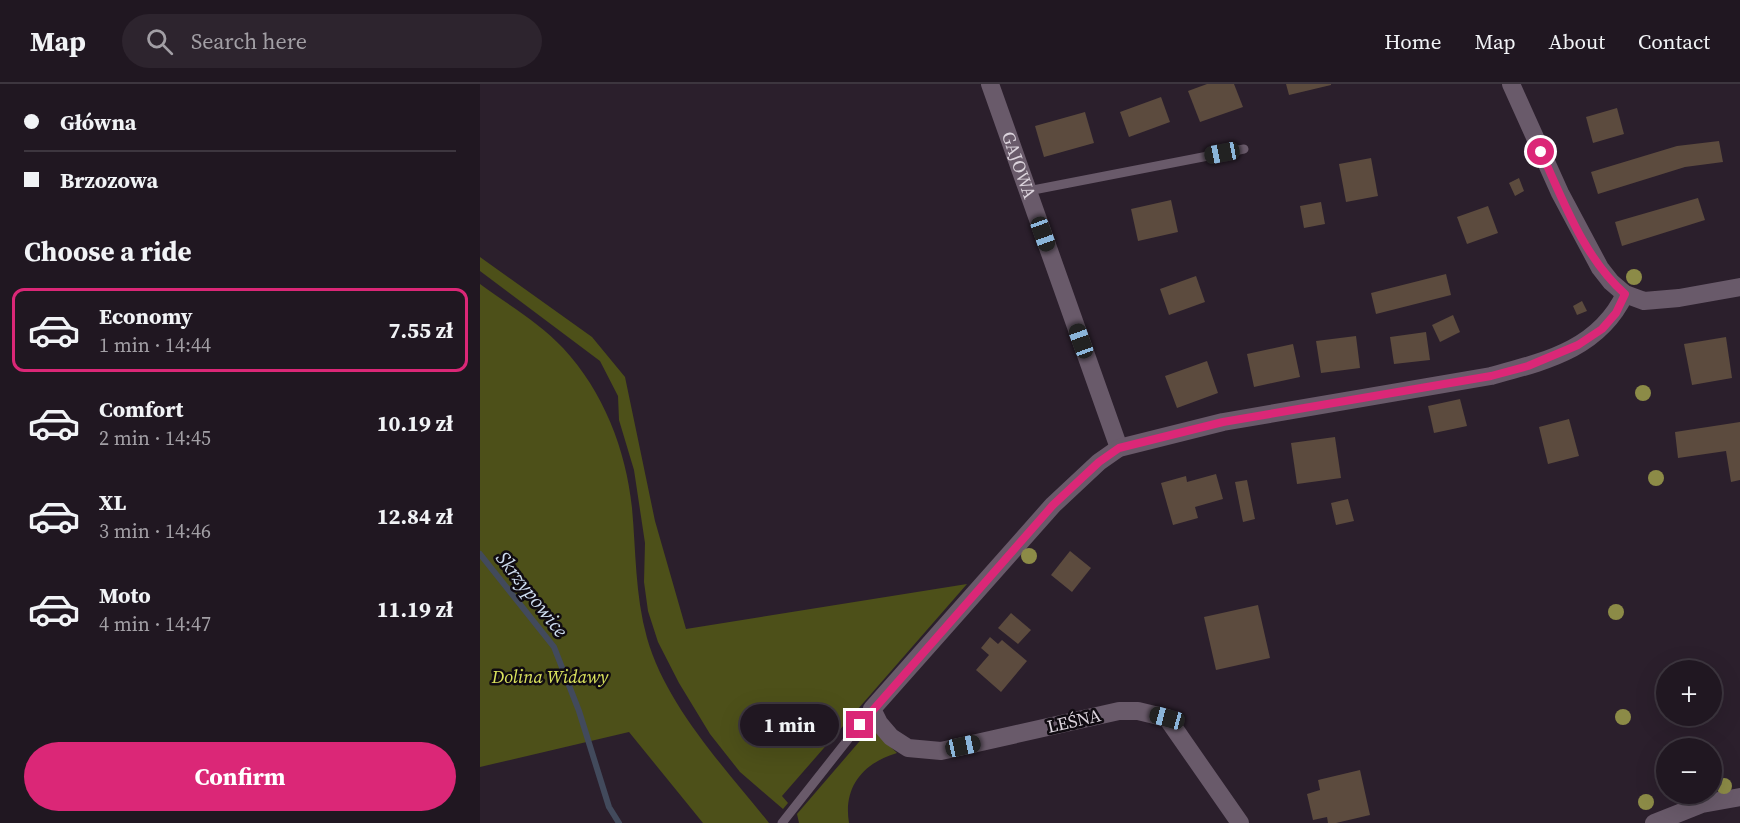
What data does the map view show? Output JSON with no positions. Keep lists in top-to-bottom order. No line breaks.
{"streets":{"street":["GAJOWA","LEŚNA"]},"water":["Skrzypowice"],"parks":["Dolina Widawy"],"page":{"header":"Map","search":"Search here","nav":["Home","Map","About","Contact"],"banner":["Główna","Brzozowa"],"heading":"Choose a ride","list":[{"name":"Economy","note":"1 min · 14:44","value":"7.55 zł"},{"name":"Comfort","note":"2 min · 14:45","value":"10.19 zł"},{"name":"XL","note":"3 min · 14:46","value":"12.84 zł"},{"name":"Moto","note":"4 min · 14:47","value":"11.19 zł"}],"map_buttons":["+","−"],"bubble":"1 min","buttons":"Confirm"}}
